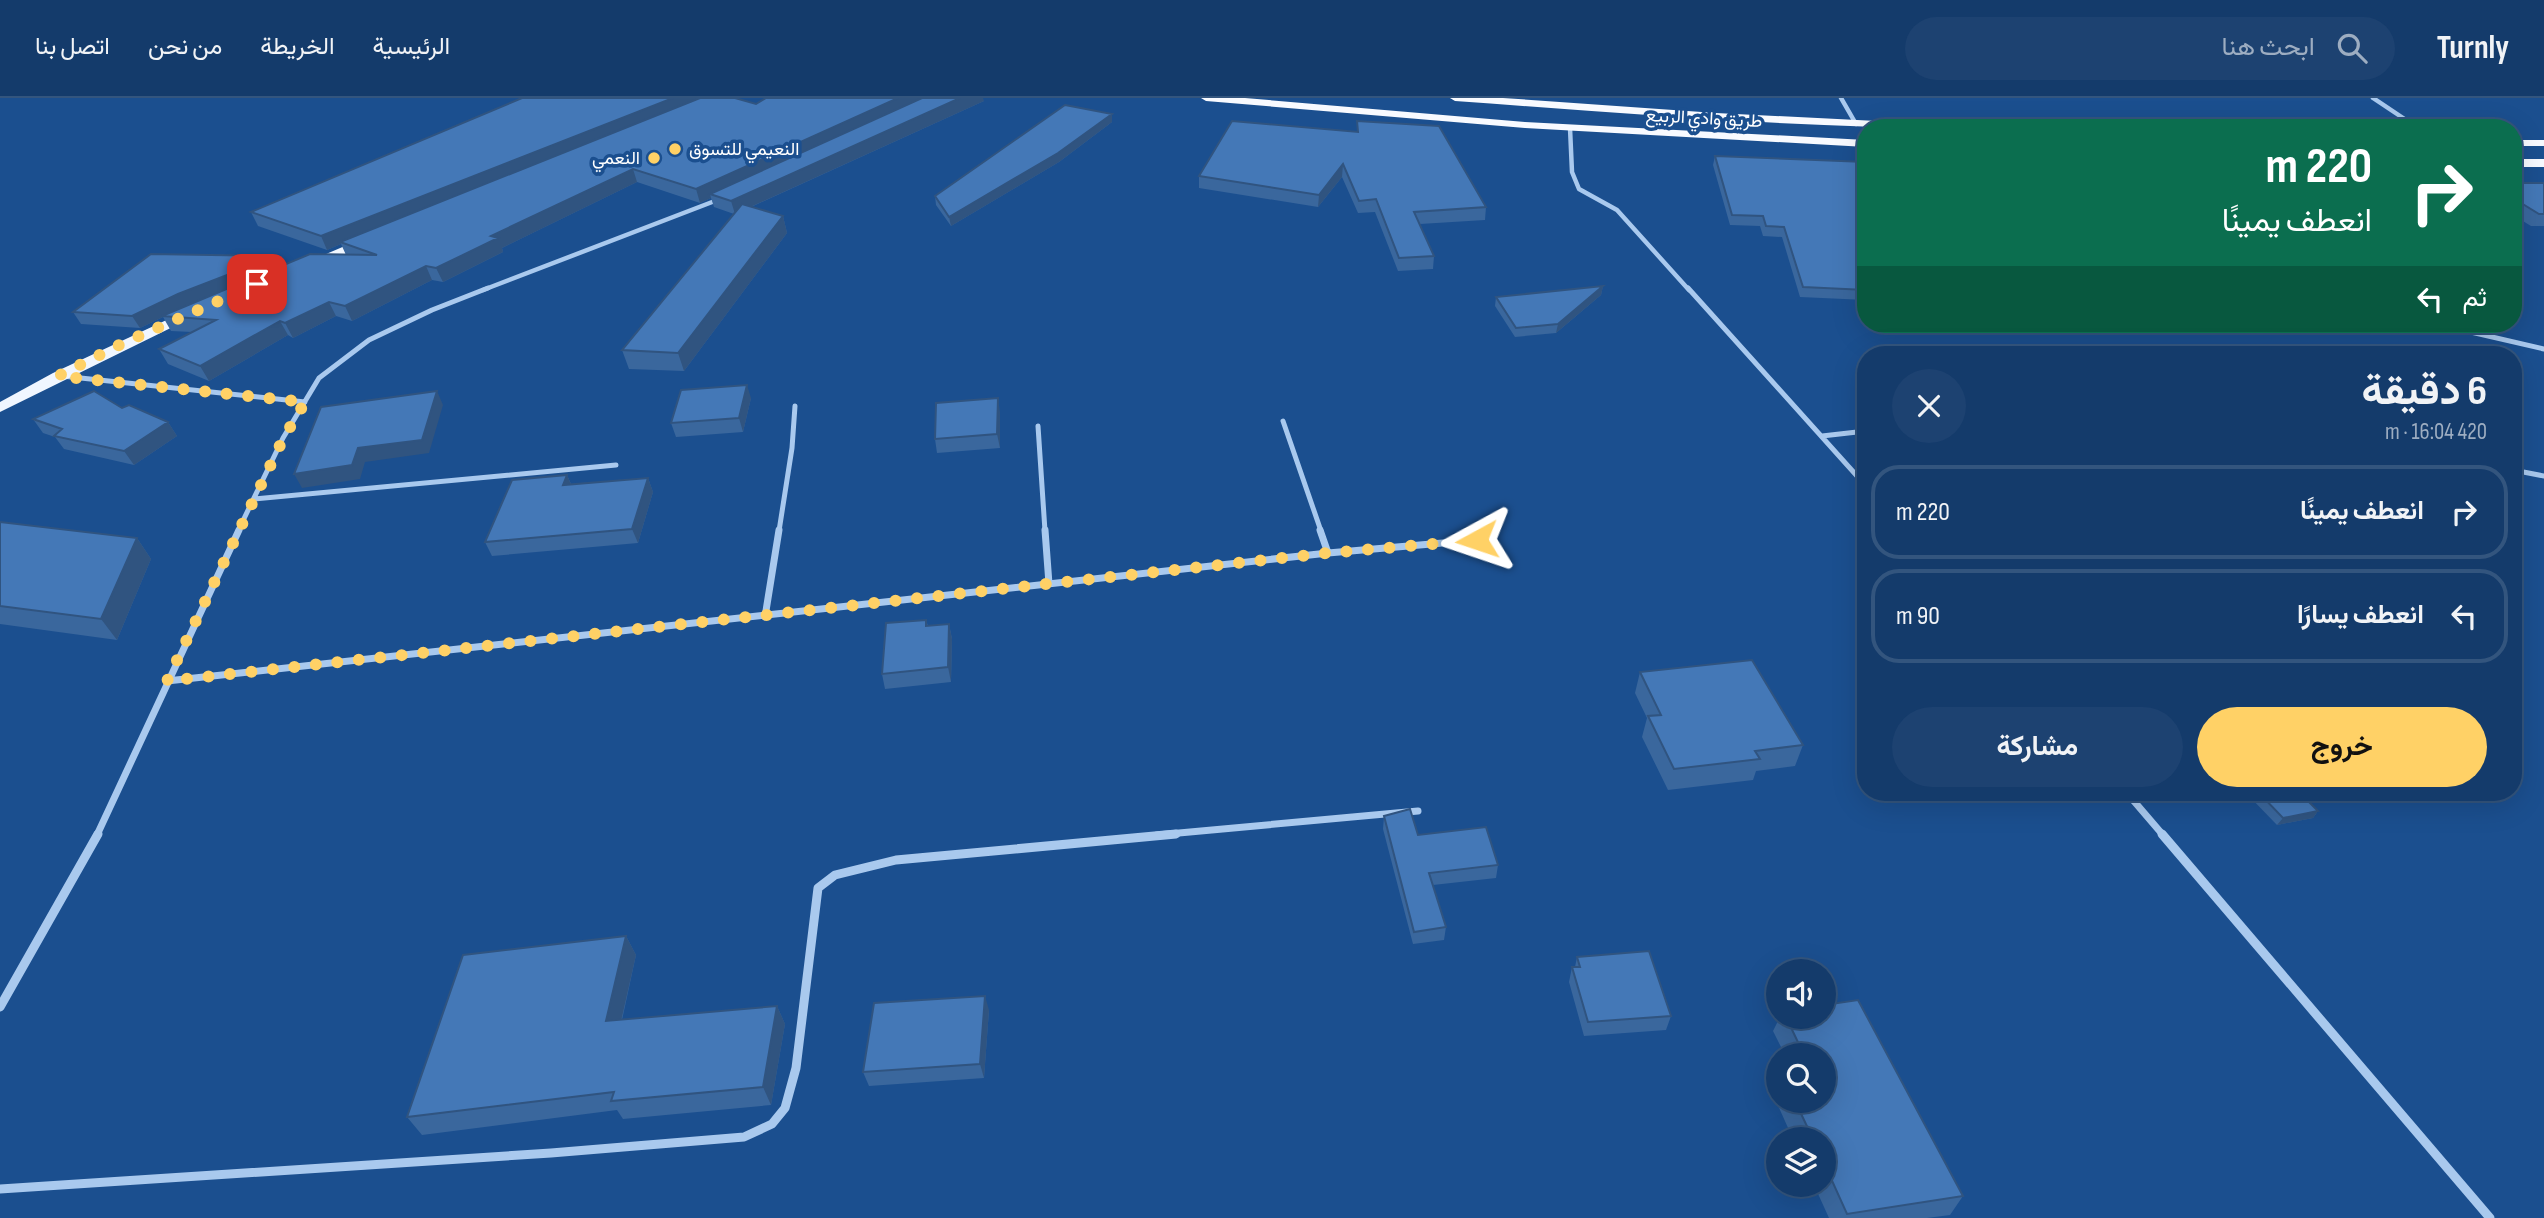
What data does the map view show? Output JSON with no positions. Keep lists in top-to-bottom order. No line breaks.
{"streets":{"highway":["طريق وادي الربيع"]},"places":["النعيمي للتسوق","النعمي"],"page":{"header":"Turnly","search":"ابحث هنا","nav":["الرئيسية","الخريطة","من نحن","اتصل بنا"],"turn":["220 m","انعطف يمينًا"],"then":"ثم","heading":["6 دقيقة","420 m · 16:04"],"list":[{"name":"انعطف يمينًا","value":"220 m"},{"name":"انعطف يسارًا","value":"90 m"}],"buttons":["خروج","مشاركة"]}}
